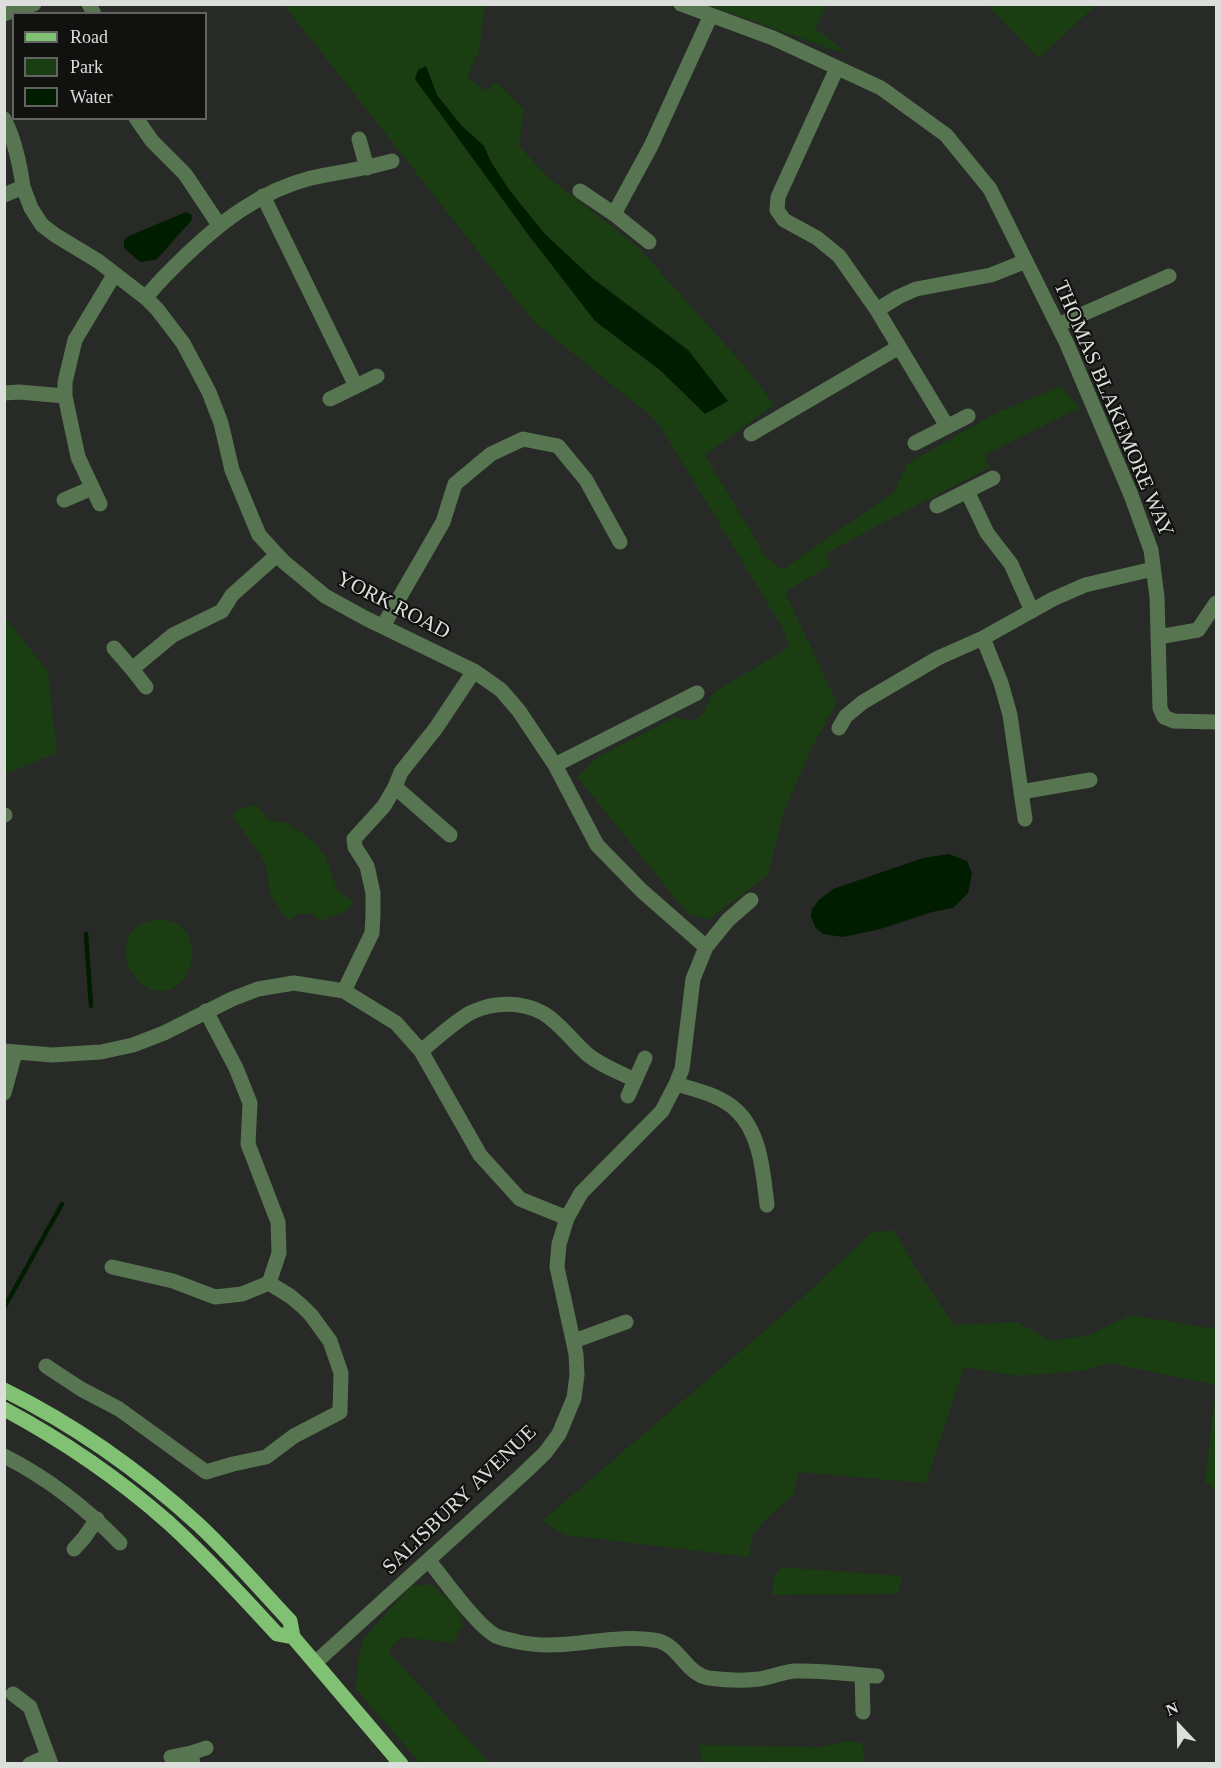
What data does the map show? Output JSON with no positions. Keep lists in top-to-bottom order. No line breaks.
{"streets":{"street":["THOMAS BLAKEMORE WAY","YORK ROAD","SALISBURY AVENUE"]},"crossings":[["YORK ROAD","SALISBURY AVENUE"]],"legend":["Road","Park","Water"],"north":"top"}
